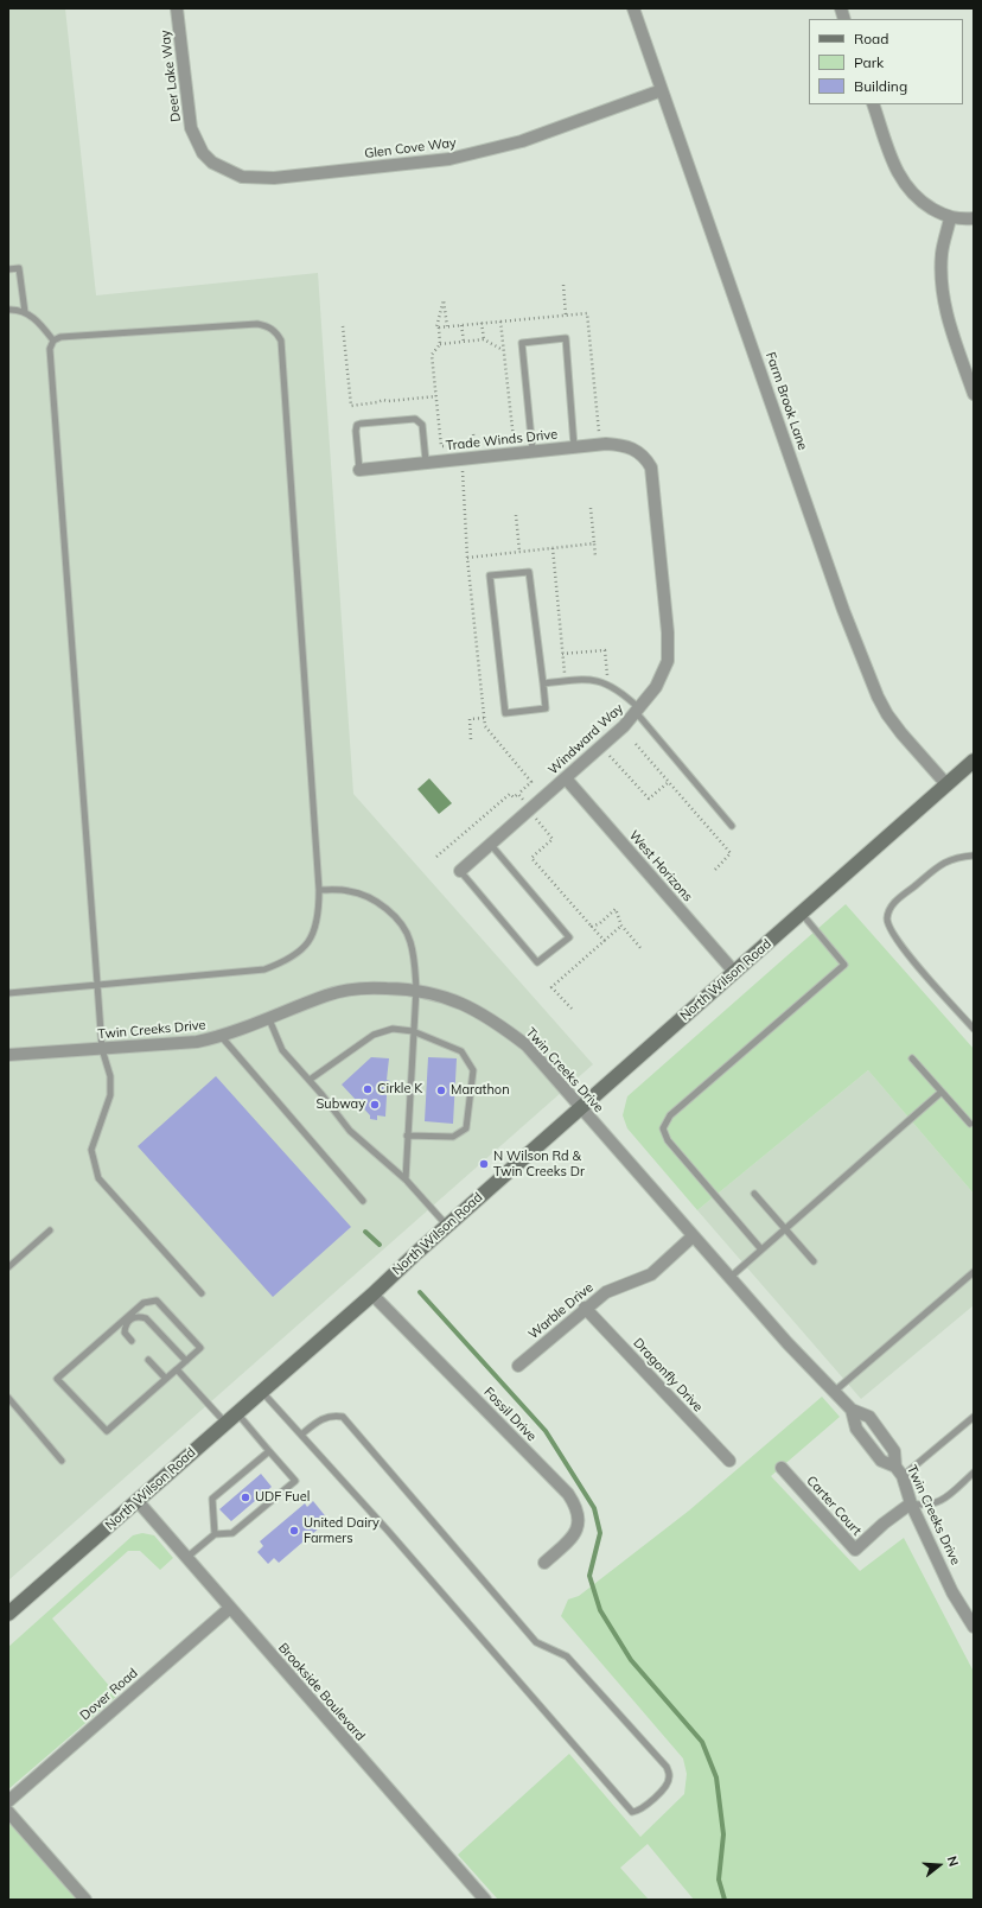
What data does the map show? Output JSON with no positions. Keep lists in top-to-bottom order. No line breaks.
{"streets":{"main road":["North Wilson Road"],"street":["Deer Lake Way","Glen Cove Way","Farm Brook Lane","Trade Winds Drive","Windward Way","West Horizons","Twin Creeks Drive","Warble Drive","Dragonfly Drive","Fossil Drive","Carter Court","Brookside Boulevard","Dover Road"]},"crossings":[["Deer Lake Way","Glen Cove Way"],["Glen Cove Way","Farm Brook Lane"],["Farm Brook Lane","North Wilson Road"],["Trade Winds Drive","Windward Way"],["Windward Way","West Horizons"],["West Horizons","North Wilson Road"],["North Wilson Road","Twin Creeks Drive"],["North Wilson Road","Fossil Drive"],["North Wilson Road","Brookside Boulevard"],["Twin Creeks Drive","Warble Drive"],["Twin Creeks Drive","Carter Court"],["Warble Drive","Dragonfly Drive"],["Brookside Boulevard","Dover Road"]],"places":["Cirkle K","Marathon","Subway","N Wilson Rd & Twin Creeks Dr","UDF Fuel","United Dairy Farmers"],"legend":["Road","Park","Building"],"north":"right"}
